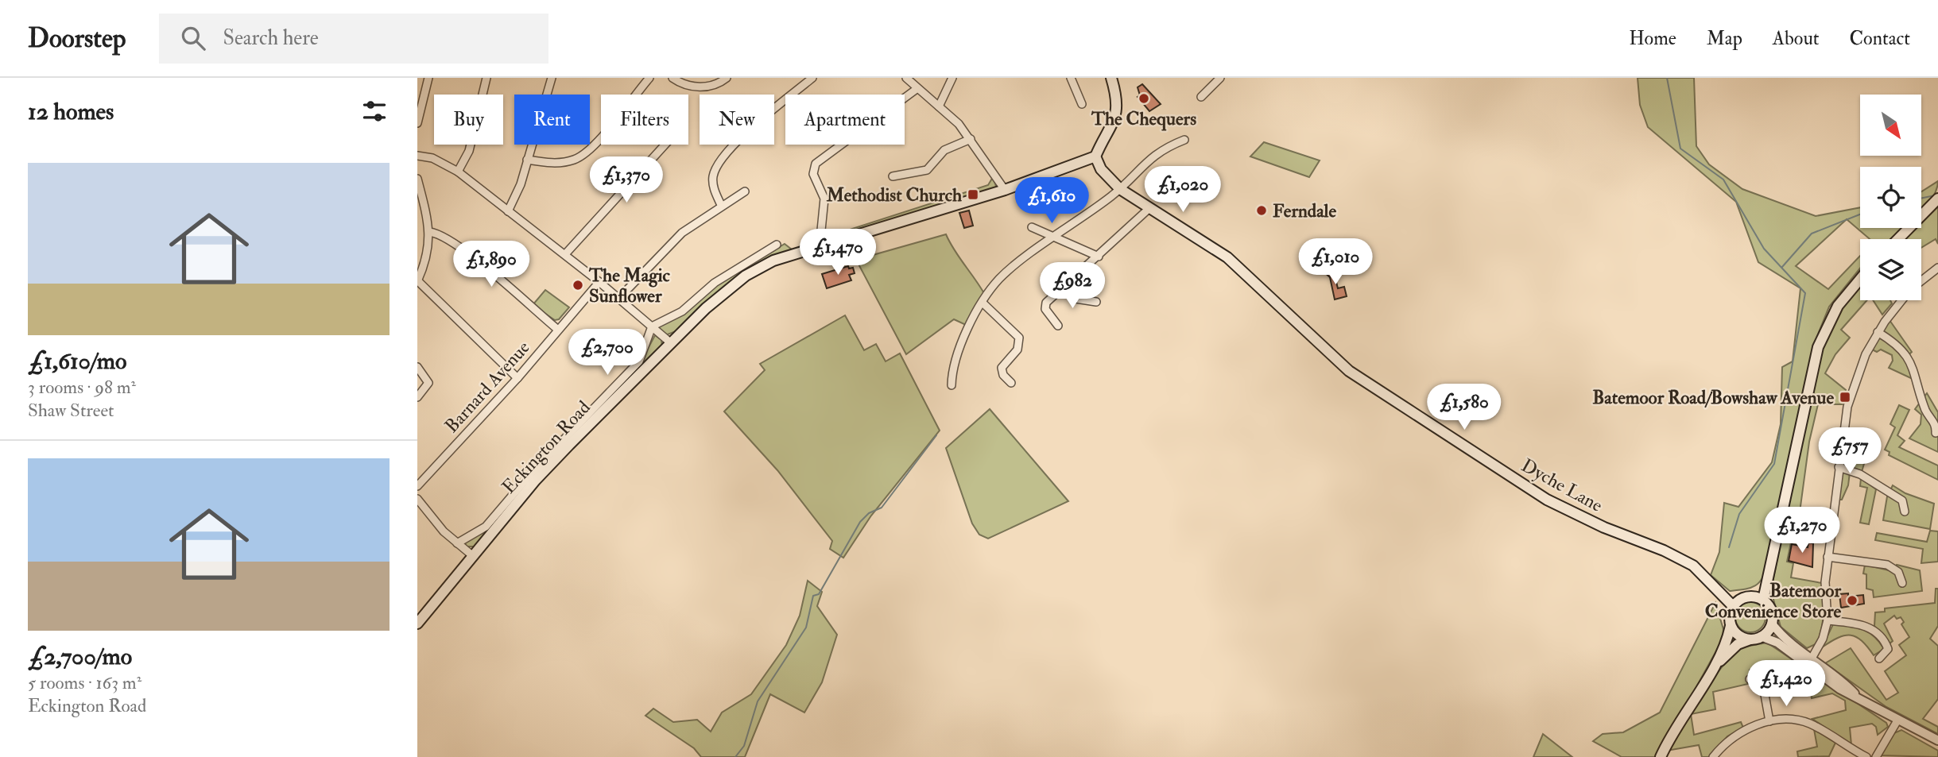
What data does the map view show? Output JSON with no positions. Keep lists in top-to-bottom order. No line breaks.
{"streets":{"main road":["Eckington Road","Dyche Lane"],"street":["Barnard Avenue"]},"crossings":[["Eckington Road","Dyche Lane"]],"places":{"other":["The Chequers","Ferndale","The Magic Sunflower","Batemoor Convenience Store"],"transit":["Methodist Church","Batemoor Road/Bowshaw Avenue"]},"north":"bottom right","page":{"header":"Doorstep","search":"Search here","nav":["Home","Map","About","Contact"],"heading":"12 homes","chip":["Buy","Rent","Filters","New","Apartment"],"list":[{"name":"£1,610/mo","note":"3 rooms · 98 m² · Shaw Street"},{"name":"£2,700/mo","note":"5 rooms · 163 m² · Eckington Road"}],"price":["£1,370","£1,020","£1,610","£1,470","£1,010","£1,890","£982","£2,700","£1,580","£757","£1,270","£1,420"]}}
